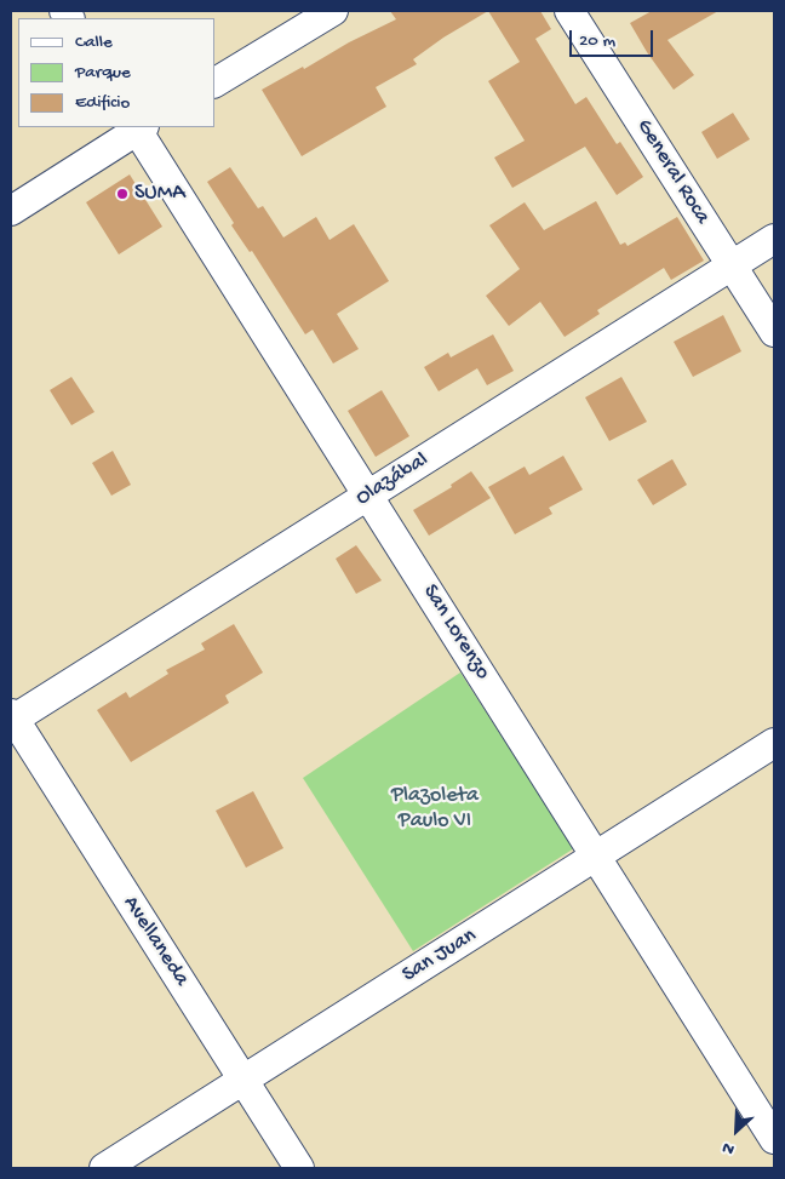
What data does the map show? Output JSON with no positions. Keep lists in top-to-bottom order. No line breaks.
{"streets":{"street":["General Roca","Olazábal","San Lorenzo","Avellaneda","San Juan"]},"crossings":[["General Roca","Olazábal"],["Olazábal","San Lorenzo"],["Olazábal","Avellaneda"],["San Lorenzo","San Juan"],["Avellaneda","San Juan"]],"parks":["Plazoleta Paulo VI"],"places":["SUMA"],"legend":["Calle","Parque","Edificio"],"scale_bar":"20 m","north":"bottom left"}
